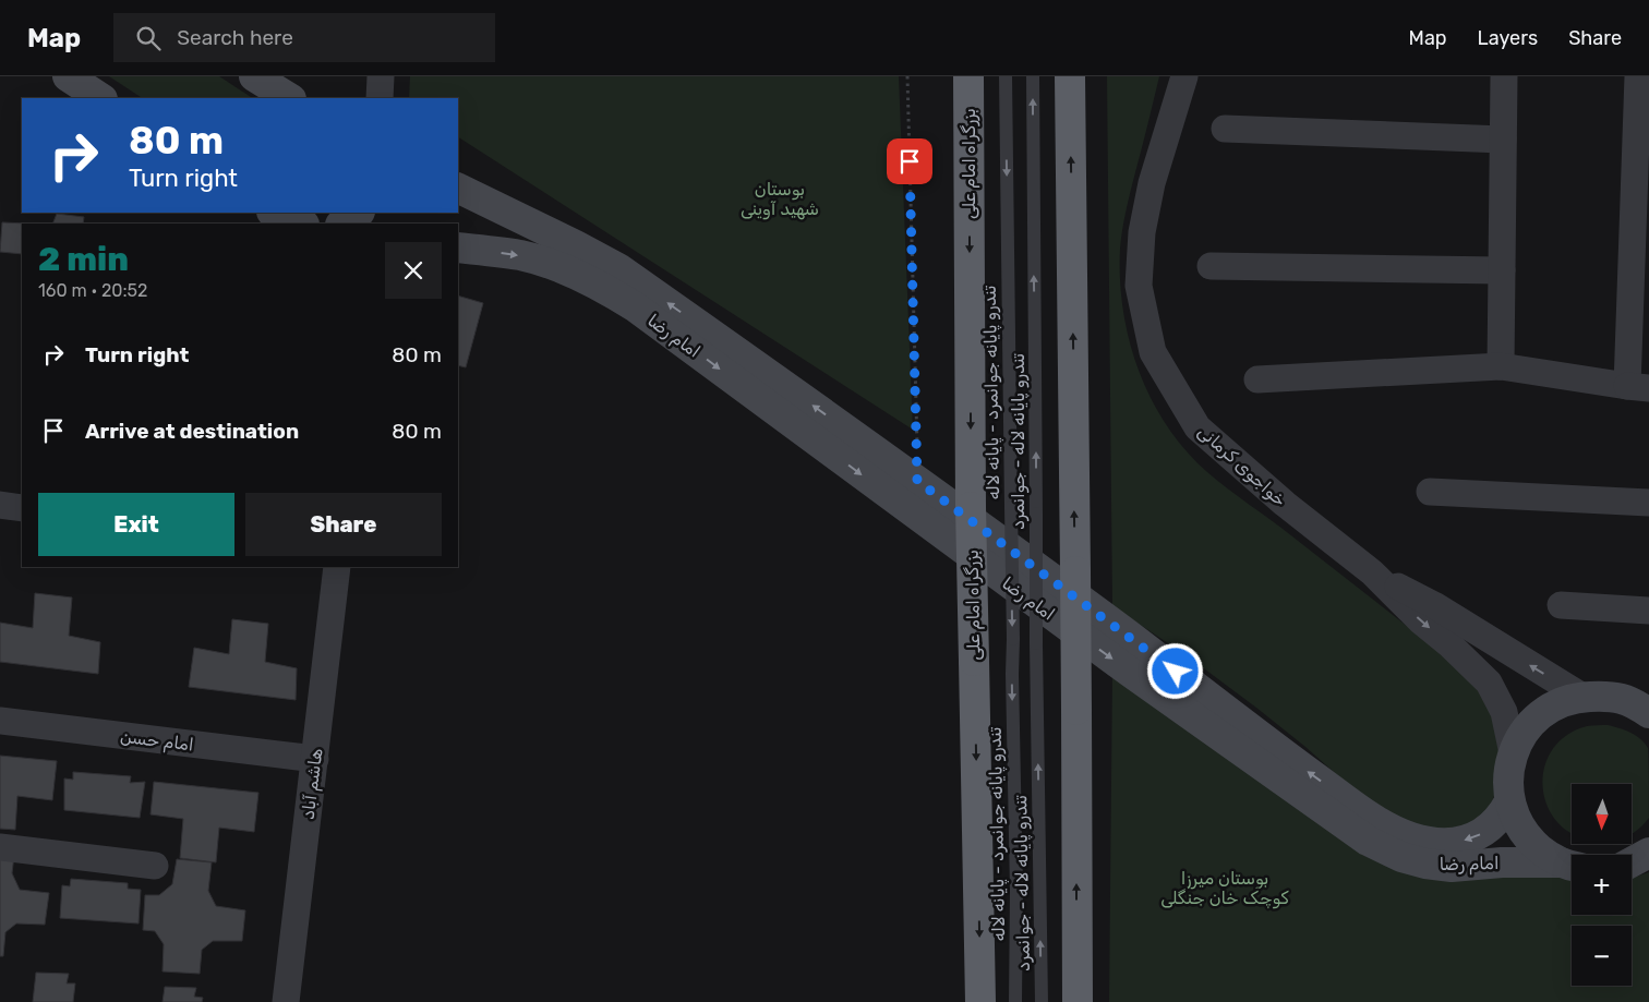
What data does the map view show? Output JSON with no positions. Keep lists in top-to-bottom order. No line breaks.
{"streets":{"highway":["بزرگراه امام علی"],"main road":["امام رضا"],"street":["خواجوی کرمانی","امام حسن","هاشم آباد"],"lane":["تندرو پایانه جوانمرد - پایانه لاله","تندرو پایانه لاله - جوانمرد"]},"crossings":[["امام حسن","هاشم آباد"]],"one_way":["تندرو پایانه جوانمرد - پایانه لاله","تندرو پایانه لاله - جوانمرد"],"parks":["بوستان شهید آوینی","بوستان میرزا کوچک خان جنگلی"],"north":"bottom","page":{"header":"Map","search":"Search here","nav":["Map","Layers","Share"],"turn":["80 m","Turn right"],"heading":["2 min","160 m · 20:52"],"list":[{"name":"Turn right","value":"80 m"},{"name":"Arrive at destination","value":"80 m"}],"buttons":["Exit","Share"],"map_buttons":["+","−"]}}
